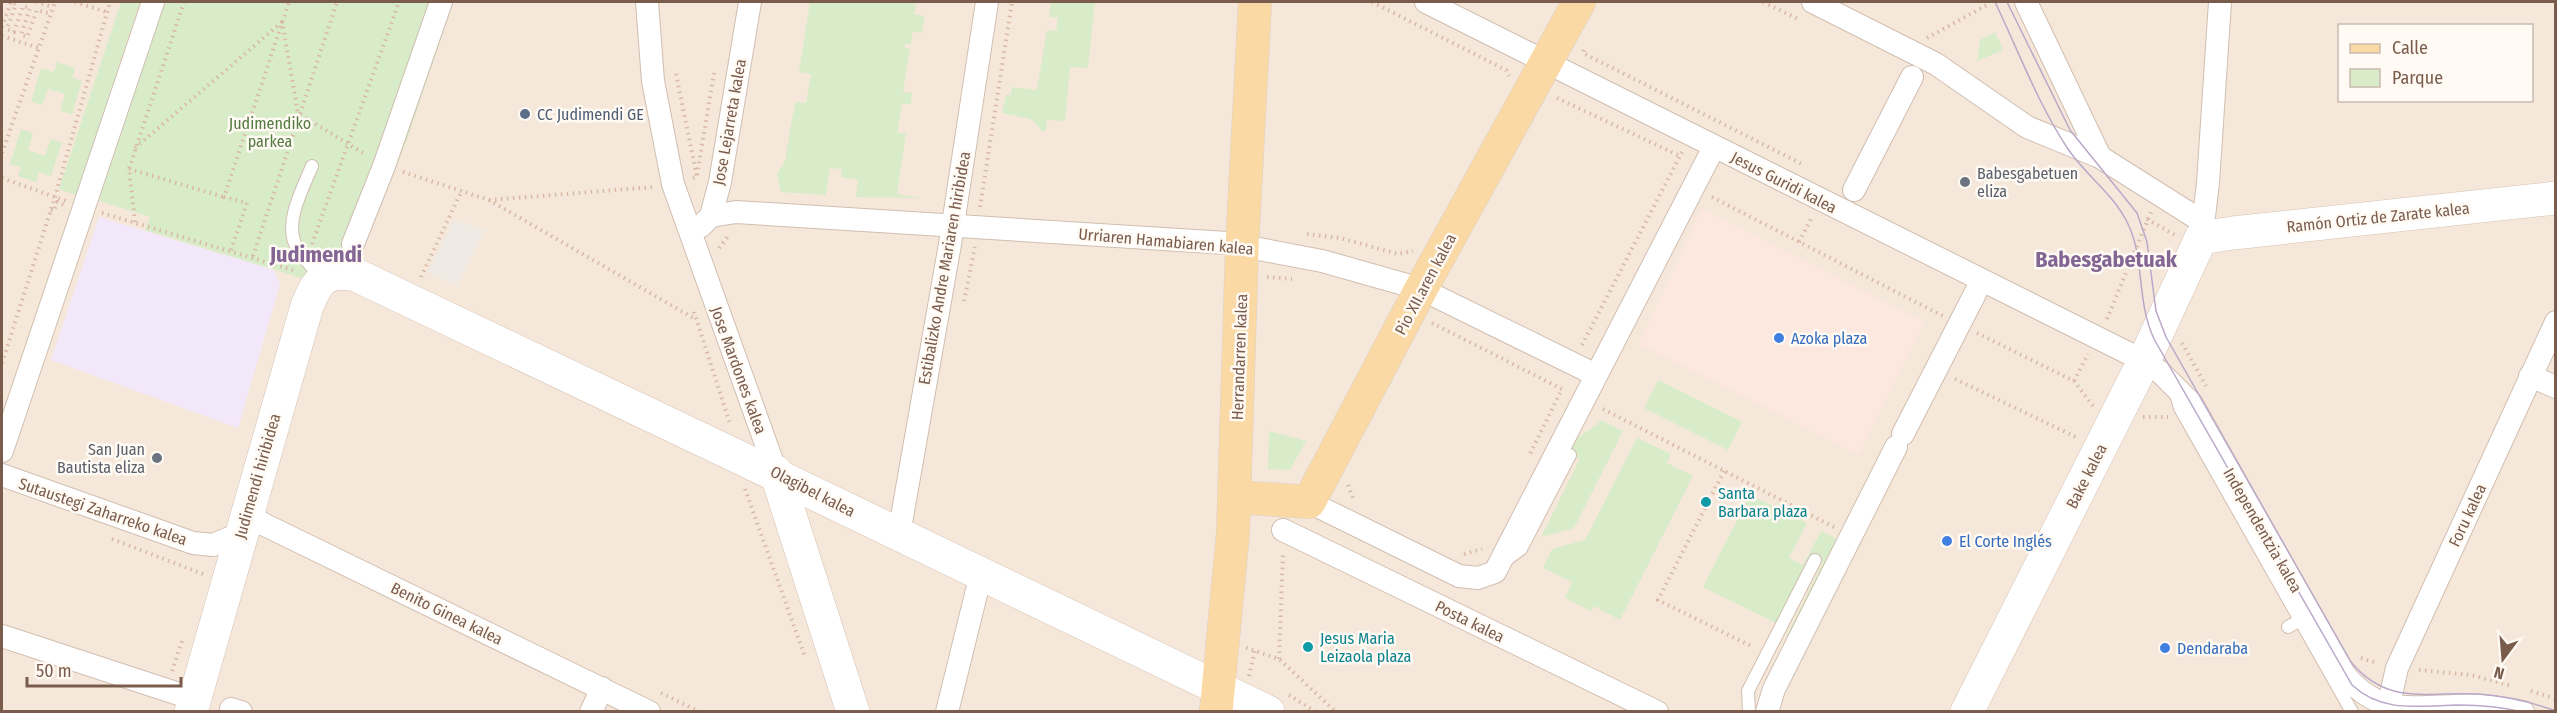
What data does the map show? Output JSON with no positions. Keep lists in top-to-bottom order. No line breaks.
{"streets":{"main road":["Ramón Ortiz de Zarate kalea","Pio XII.aren kalea","Herrandarren kalea","Jose Mardones kalea","Judimendi hiribidea","Bake kalea","Olagibel kalea"],"street":["Jose Lejarreta kalea","Jesus Guridi kalea","Urriaren Hamabiaren kalea","Estibalizko Andre Mariaren hiribidea","Sutaustegi Zaharreko kalea","Foru kalea","Independentzia kalea","Benito Ginea kalea","Posta kalea"]},"crossings":[["Jose Lejarreta kalea","Urriaren Hamabiaren kalea"],["Jesus Guridi kalea","Pio XII.aren kalea"],["Jesus Guridi kalea","Bake kalea"],["Jesus Guridi kalea","Independentzia kalea"],["Ramón Ortiz de Zarate kalea","Bake kalea"],["Urriaren Hamabiaren kalea","Estibalizko Andre Mariaren hiribidea"],["Urriaren Hamabiaren kalea","Pio XII.aren kalea"],["Urriaren Hamabiaren kalea","Herrandarren kalea"],["Estibalizko Andre Mariaren hiribidea","Olagibel kalea"],["Herrandarren kalea","Olagibel kalea"],["Jose Mardones kalea","Olagibel kalea"],["Judimendi hiribidea","Sutaustegi Zaharreko kalea"],["Judimendi hiribidea","Benito Ginea kalea"],["Bake kalea","Independentzia kalea"],["Sutaustegi Zaharreko kalea","Benito Ginea kalea"],["Foru kalea","Independentzia kalea"]],"districts":["Judimendi","Babesgabetuak"],"parks":["Judimendiko parkea"],"places":["CC Judimendi GE","Babesgabetuen eliza","Azoka plaza","San Juan Bautista eliza","Santa Barbara plaza","El Corte Inglés","Jesus Maria Leizaola plaza","Dendaraba"],"legend":["Calle","Parque"],"scale_bar":"50 m","north":"bottom"}
